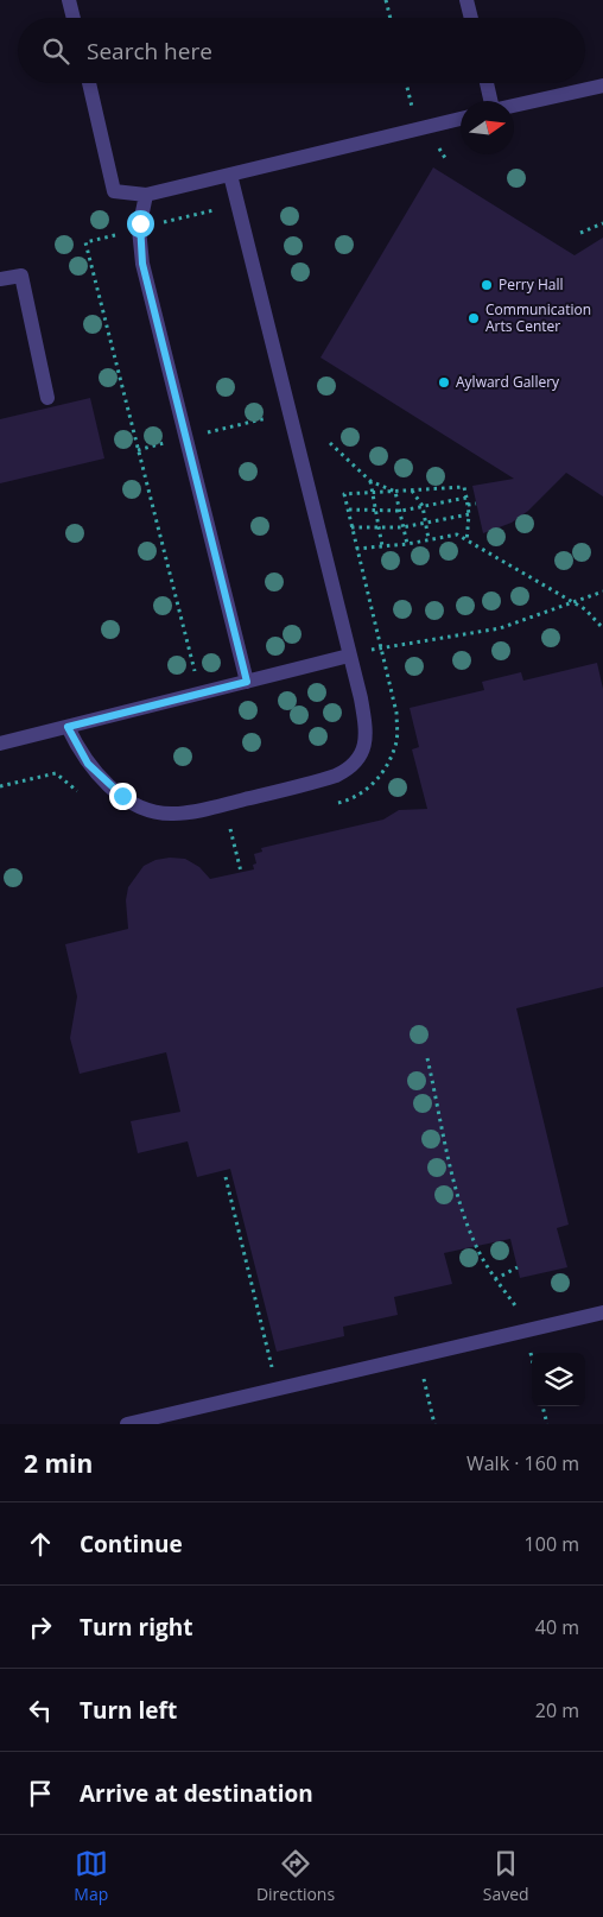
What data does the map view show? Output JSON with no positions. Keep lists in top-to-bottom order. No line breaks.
{"places":["Perry Hall","Communication Arts Center","Aylward Gallery"],"north":"right","page":{"search":"Search here","heading":["2 min","Walk · 160 m"],"list":[["Continue","100 m"],["Turn right","40 m"],["Turn left","20 m"],"Arrive at destination"],"nav":["Map","Directions","Saved"]}}
